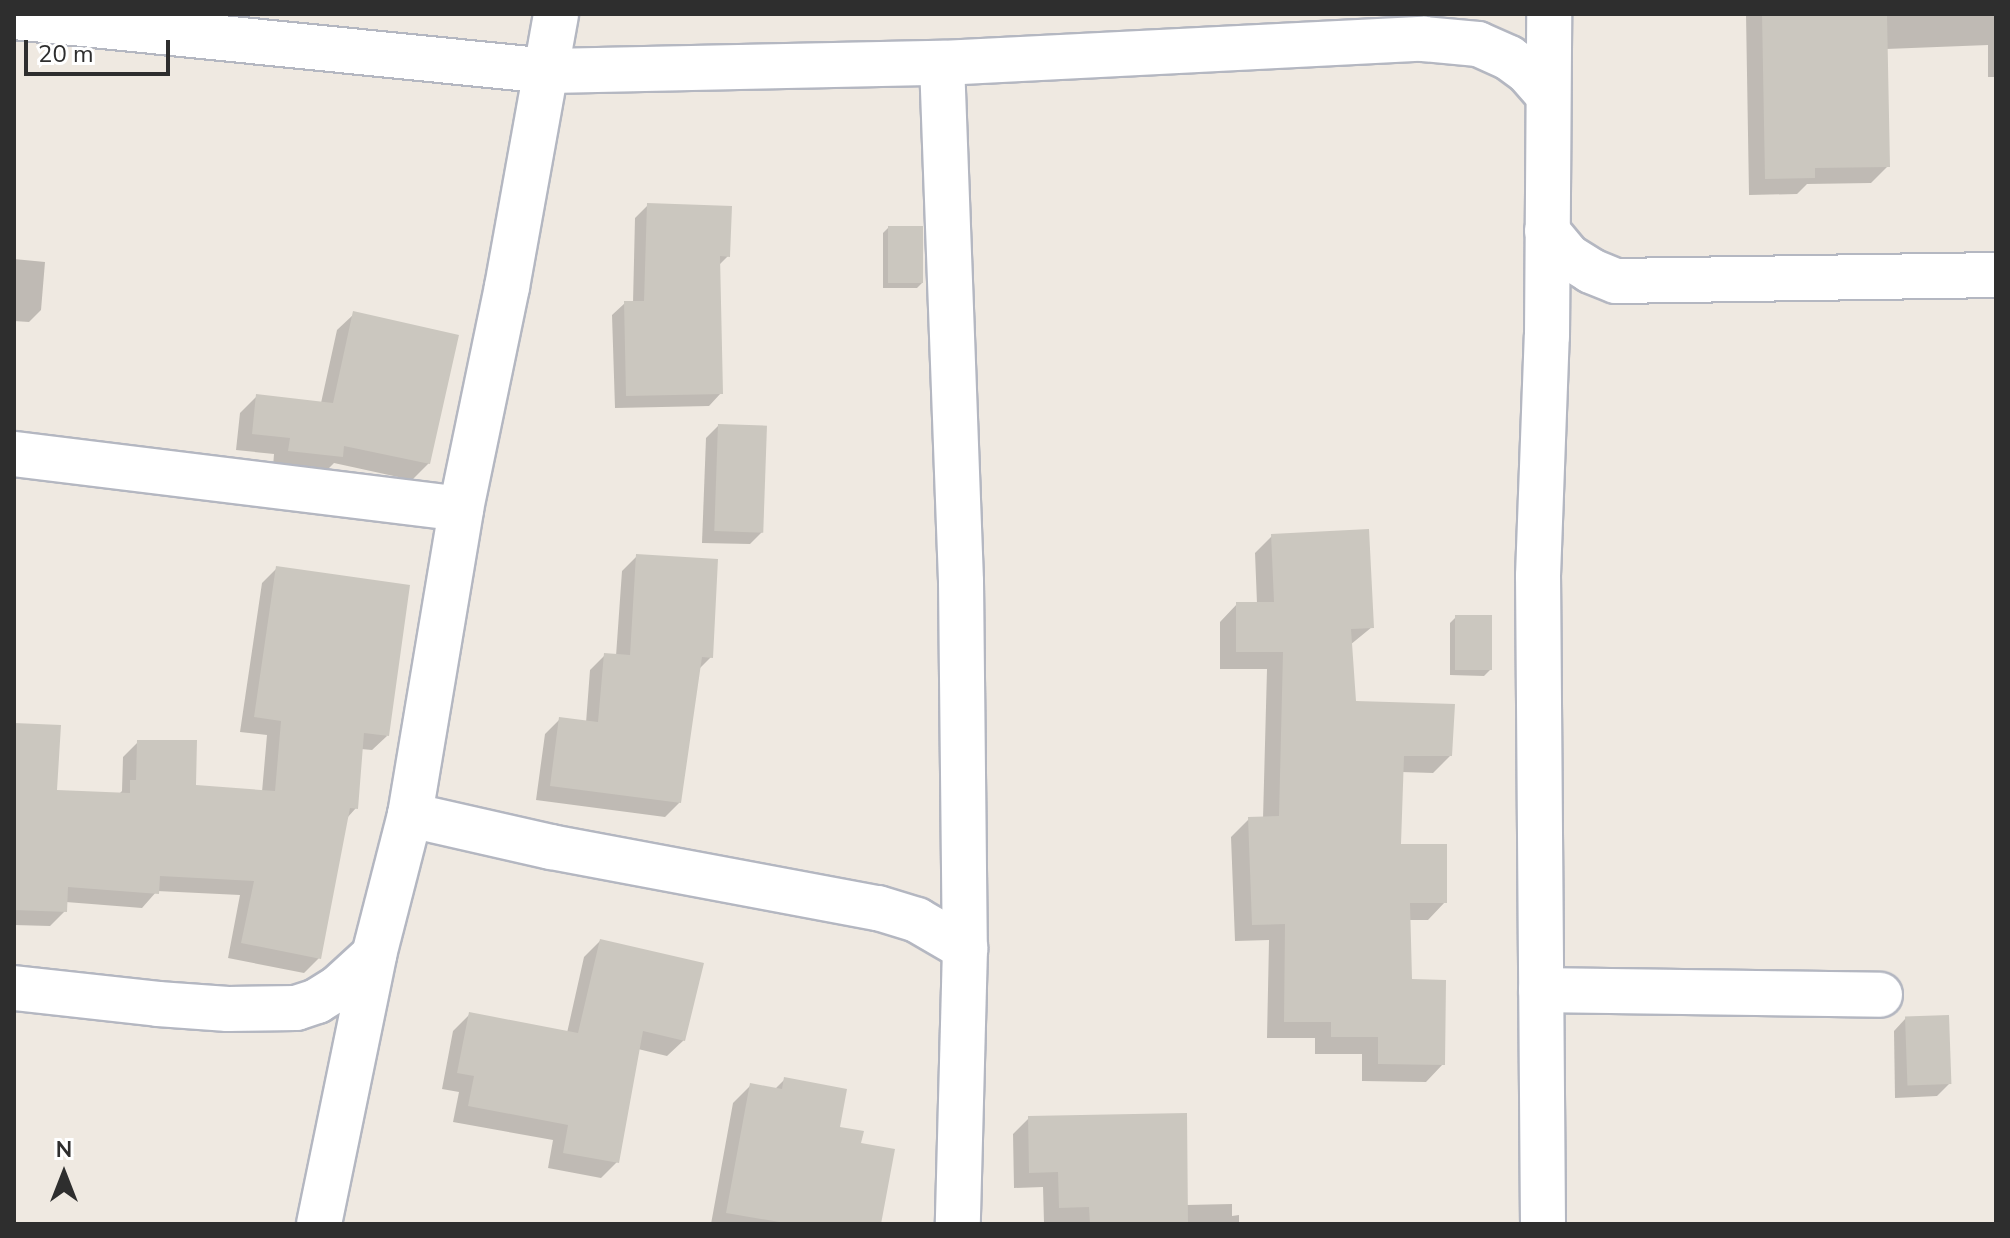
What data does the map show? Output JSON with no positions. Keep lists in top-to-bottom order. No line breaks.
{"scale_bar":"20 m","north":"top"}
